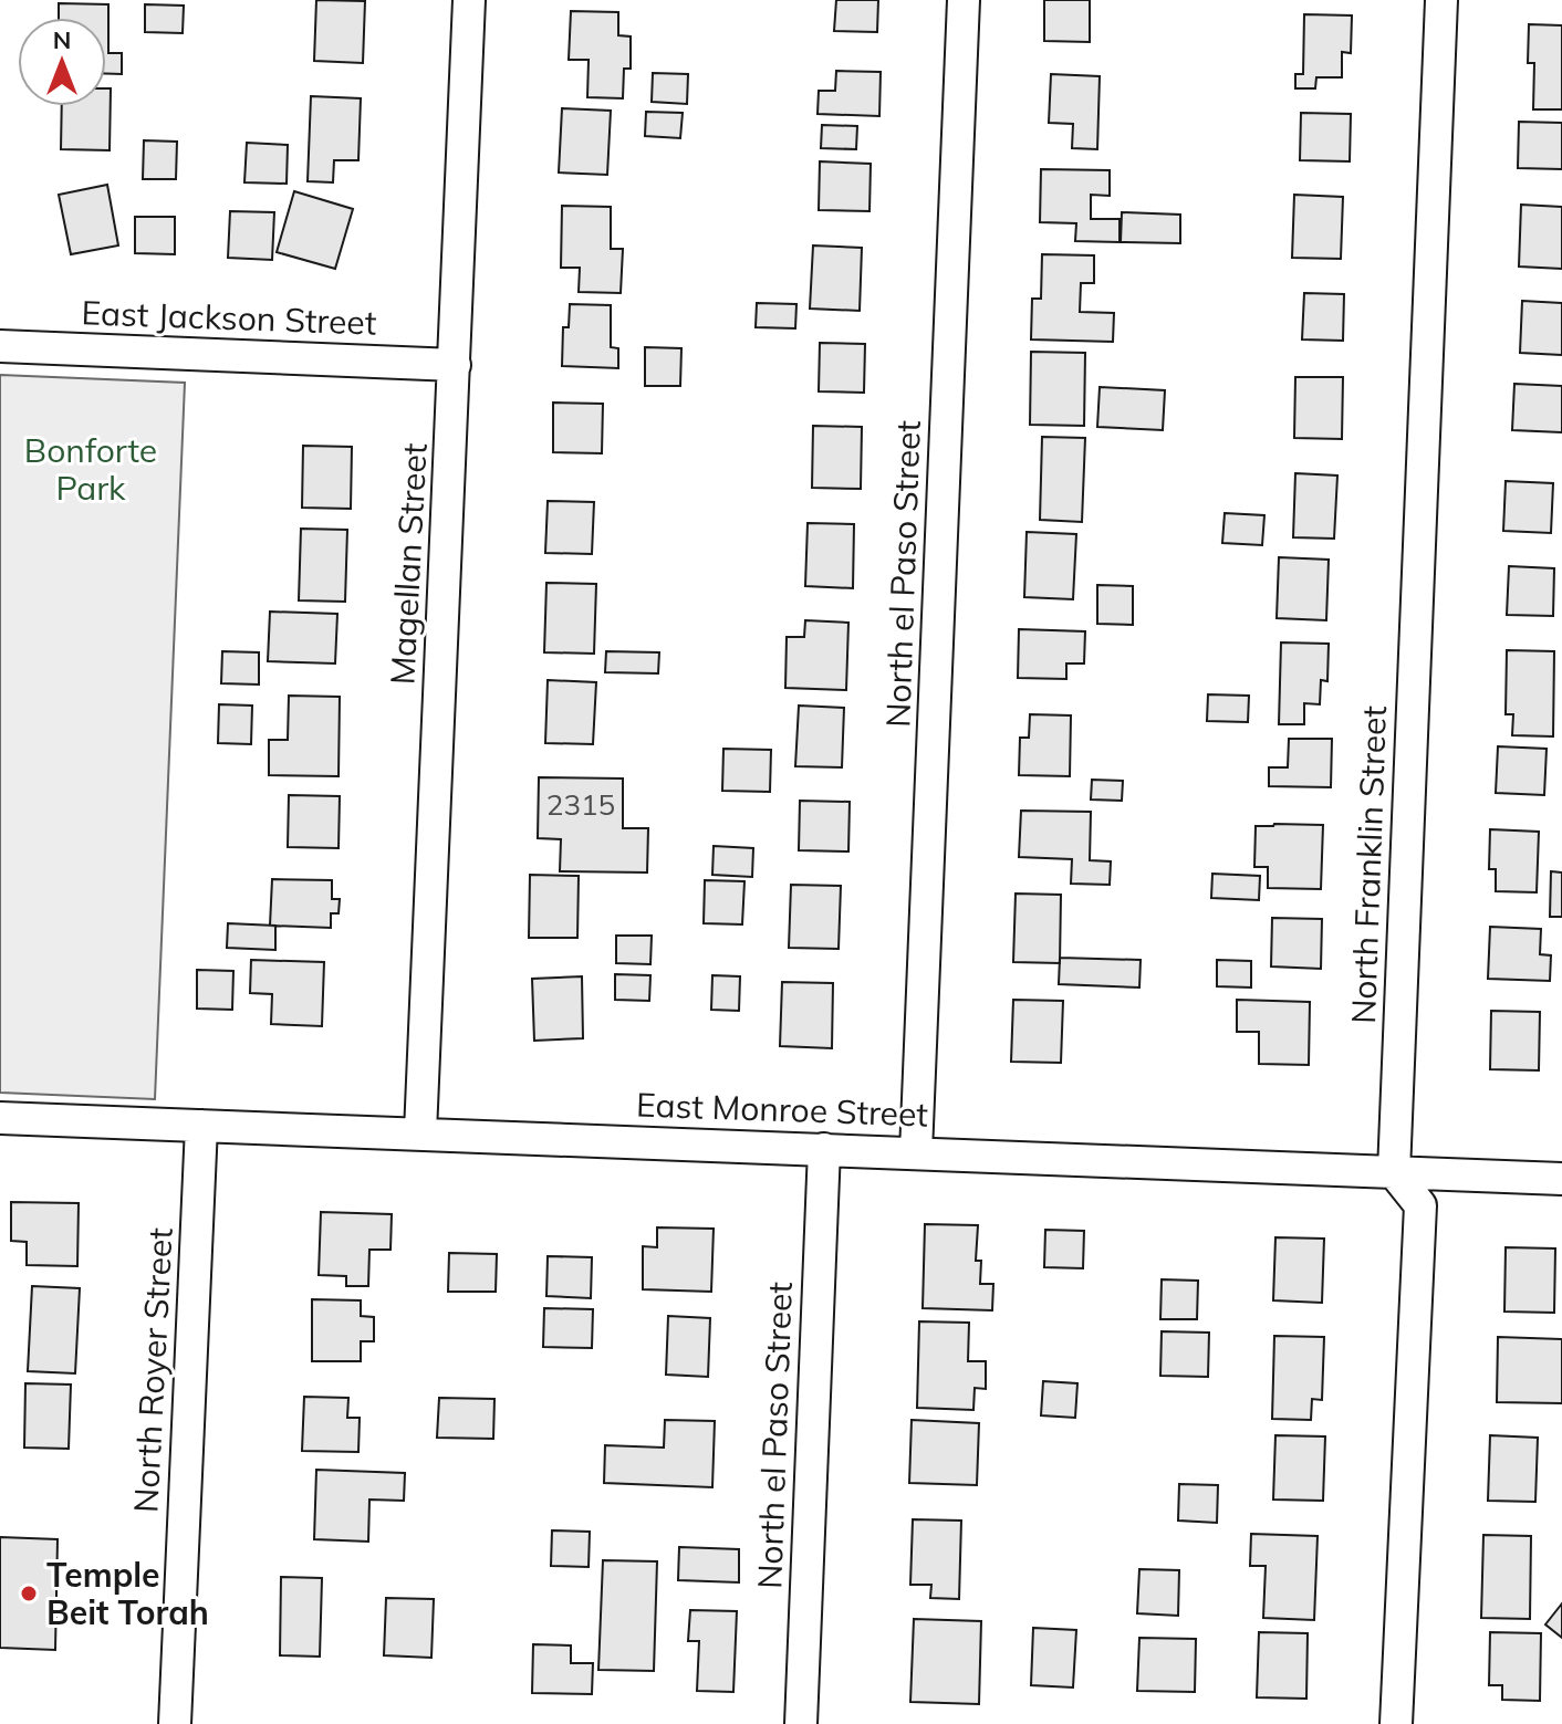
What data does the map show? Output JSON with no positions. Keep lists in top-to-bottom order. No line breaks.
{"streets":{"street":["East Jackson Street","Magellan Street","North el Paso Street","North Franklin Street","East Monroe Street","North Royer Street"]},"crossings":[["East Jackson Street","Magellan Street"],["Magellan Street","East Monroe Street"],["North el Paso Street","East Monroe Street"],["North Franklin Street","East Monroe Street"],["East Monroe Street","North Royer Street"]],"parks":["Bonforte Park"],"places":["Temple Beit Torah"],"house_numbers":["2315"],"north":"top"}
